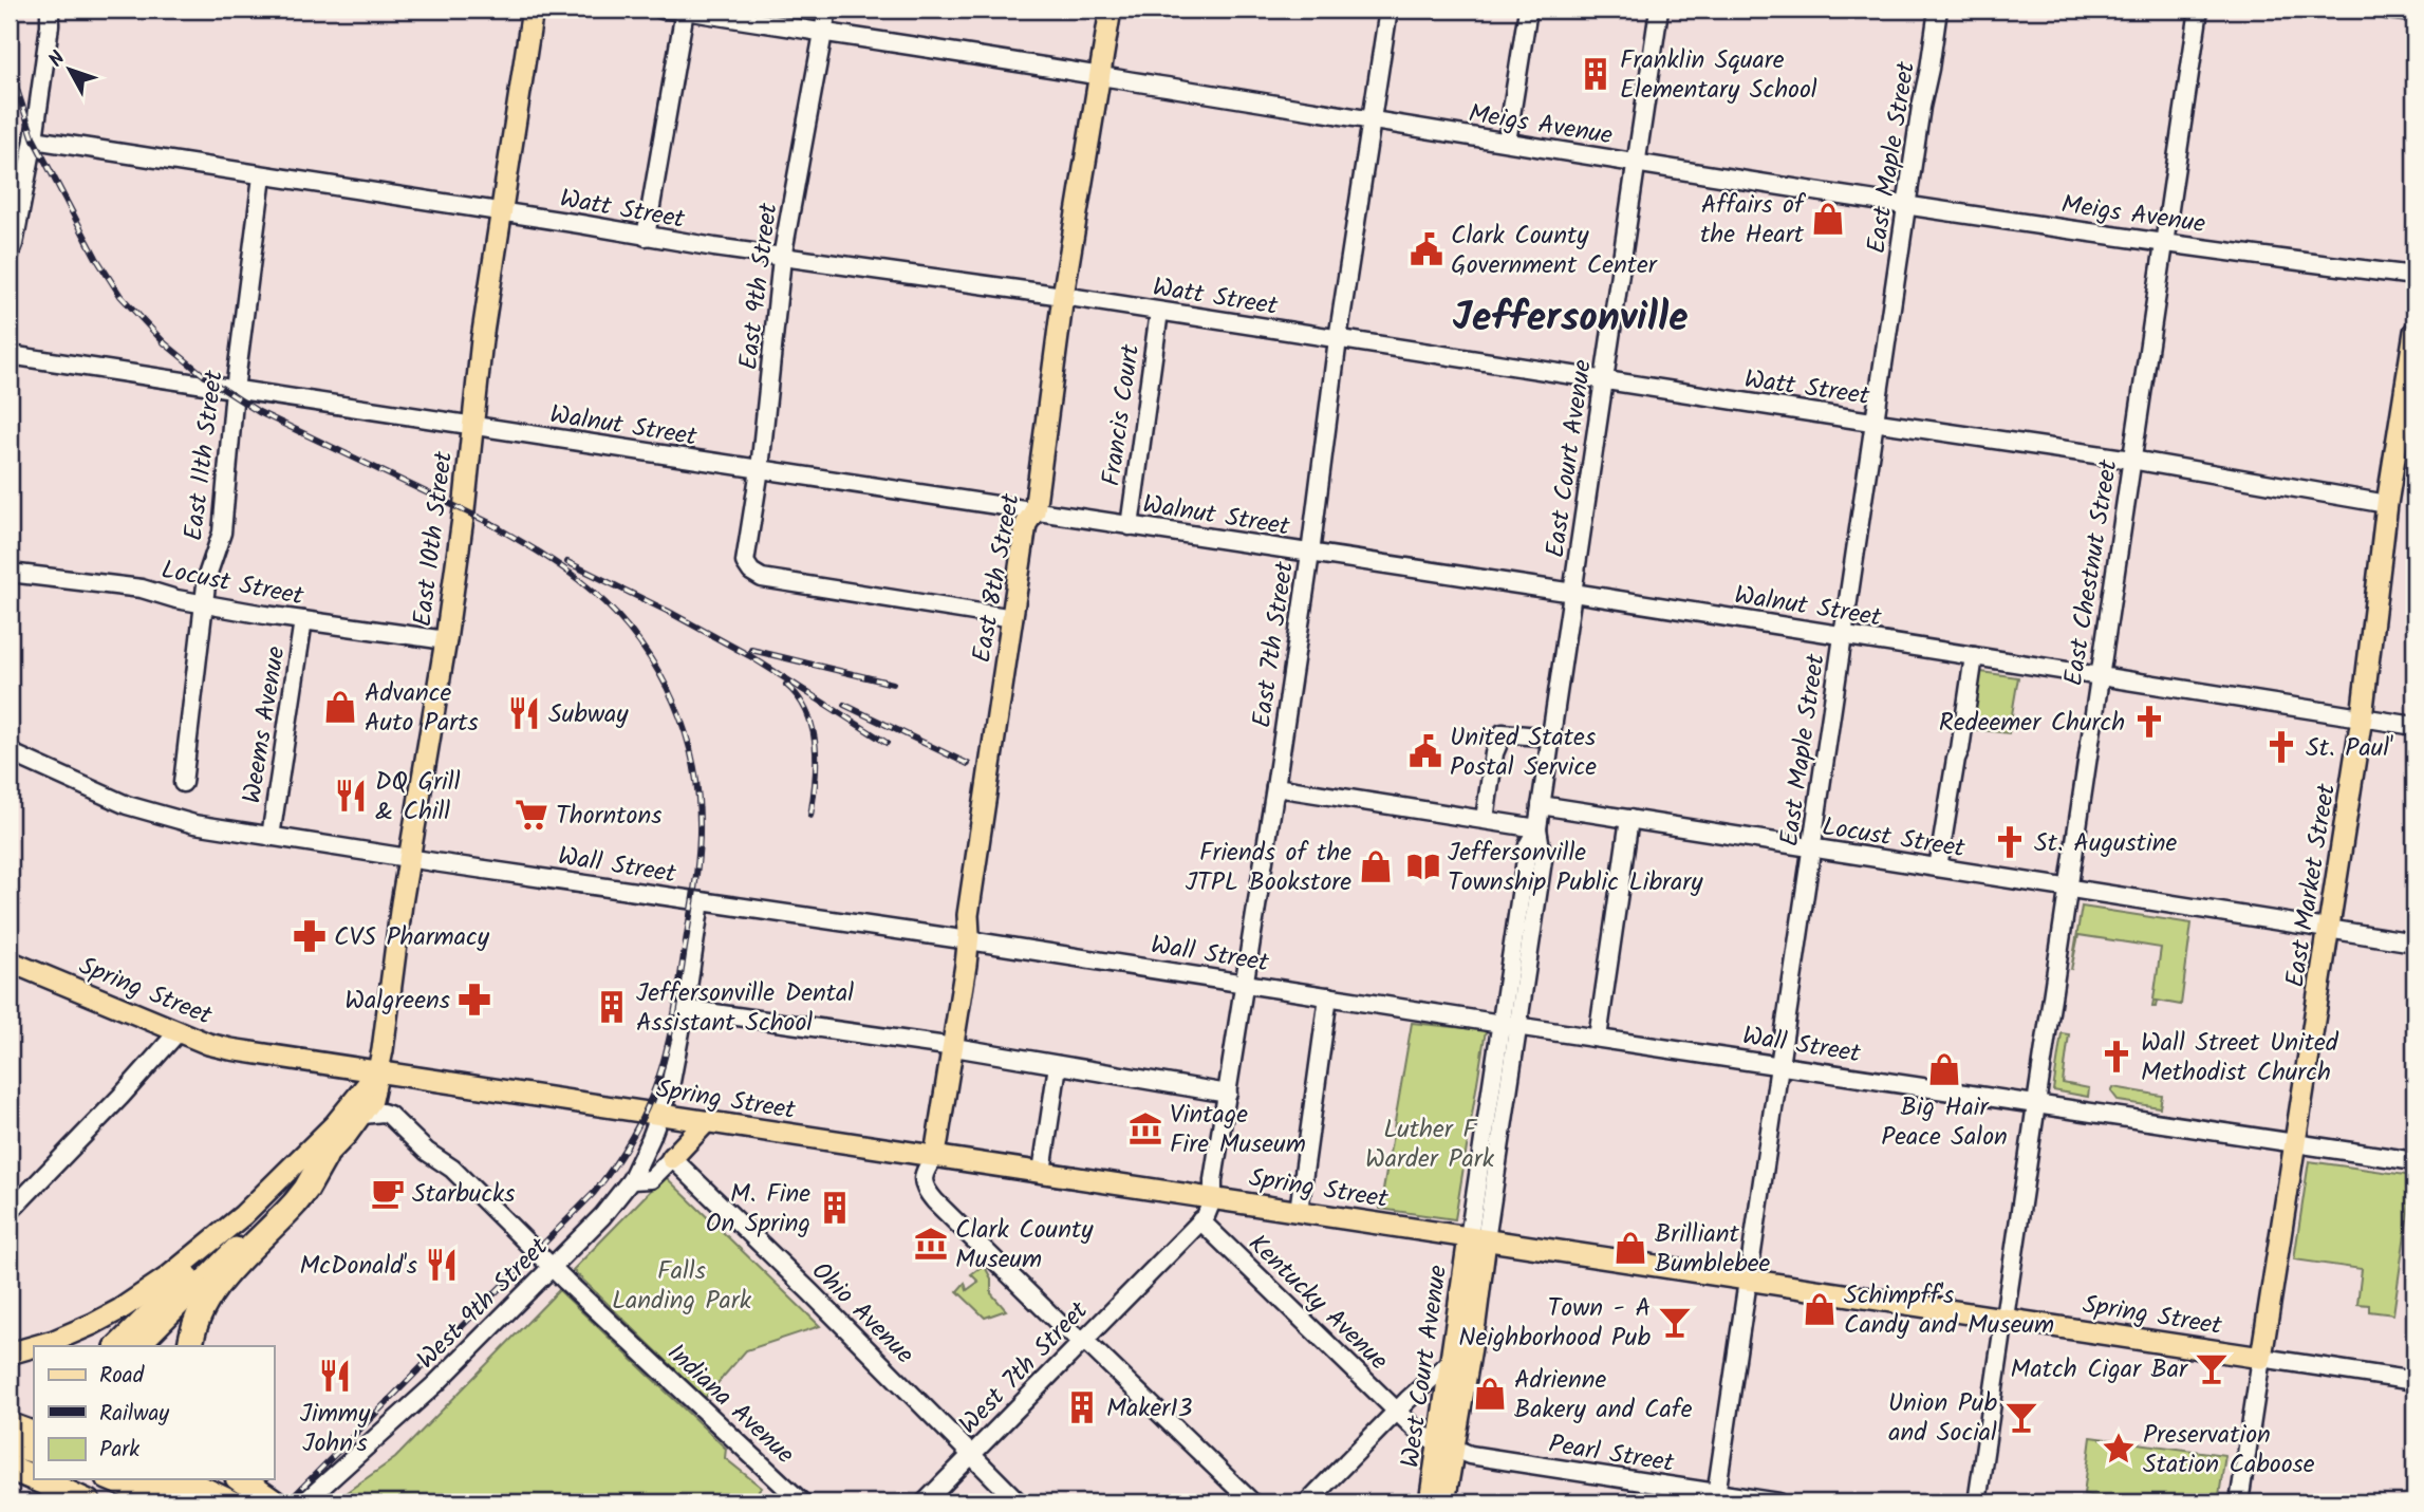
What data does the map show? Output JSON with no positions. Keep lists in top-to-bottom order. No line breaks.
{"streets":{"main road":["East 10th Street","East 8th Street","East Market Street","Spring Street","West Court Avenue"],"street":["Meigs Avenue","East Maple Street","Watt Street","East 9th Street","Francis Court","Walnut Street","East 11th Street","East Court Avenue","East Chestnut Street","Locust Street","East 7th Street","Weems Avenue","Wall Street","Kentucky Avenue","West 9th Street","Ohio Avenue","West 7th Street","Indiana Avenue","Pearl Street"]},"crossings":[["Meigs Avenue","East Maple Street"],["Meigs Avenue","East 9th Street"],["Meigs Avenue","East Court Avenue"],["Meigs Avenue","East Chestnut Street"],["Meigs Avenue","East 8th Street"],["Meigs Avenue","East 7th Street"],["East Maple Street","Watt Street"],["East Maple Street","Walnut Street"],["East Maple Street","Locust Street"],["East Maple Street","Wall Street"],["East Maple Street","Spring Street"],["East Maple Street","Pearl Street"],["Watt Street","East 9th Street"],["Watt Street","Francis Court"],["Watt Street","East 11th Street"],["Watt Street","East Court Avenue"],["Watt Street","East 10th Street"],["Watt Street","East Chestnut Street"],["Watt Street","East 8th Street"],["Watt Street","East 7th Street"],["Watt Street","East Market Street"],["East 9th Street","Walnut Street"],["East 9th Street","East 8th Street"],["Francis Court","Walnut Street"],["Walnut Street","East 11th Street"],["Walnut Street","East Court Avenue"],["Walnut Street","East 10th Street"],["Walnut Street","East Chestnut Street"],["Walnut Street","East 8th Street"],["Walnut Street","East 7th Street"],["Walnut Street","East Market Street"],["East 11th Street","Locust Street"],["East Court Avenue","Locust Street"],["East Court Avenue","Wall Street"],["East Court Avenue","Spring Street"],["East Court Avenue","West Court Avenue"],["East 10th Street","Locust Street"],["East 10th Street","Wall Street"],["East 10th Street","Spring Street"],["East 10th Street","Indiana Avenue"],["East Chestnut Street","Locust Street"],["East Chestnut Street","Wall Street"],["East Chestnut Street","Spring Street"],["East 8th Street","Wall Street"],["East 8th Street","Spring Street"],["Locust Street","Weems Avenue"],["Locust Street","East Market Street"],["East 7th Street","Wall Street"],["East 7th Street","Spring Street"],["East 7th Street","West 7th Street"],["Weems Avenue","Wall Street"],["Wall Street","East Market Street"],["East Market Street","Spring Street"],["Spring Street","West 9th Street"],["Spring Street","West Court Avenue"],["Spring Street","West 7th Street"],["Kentucky Avenue","West Court Avenue"],["Kentucky Avenue","West 7th Street"],["Kentucky Avenue","Pearl Street"],["West 9th Street","Indiana Avenue"],["Ohio Avenue","West 7th Street"],["West Court Avenue","Pearl Street"]],"districts":["Jeffersonville"],"parks":["Luther F Warder Park","Falls Landing Park"],"places":{"building":["Franklin Square Elementary School","Jeffersonville Dental Assistant School","M. Fine On Spring","Maker13"],"shop":["Affairs of the Heart","Advance Auto Parts","Friends of the JTPL Bookstore","Big Hair Peace Salon","Brilliant Bumblebee","Schimpff's Candy and Museum","Adrienne Bakery and Cafe"],"public building":["Clark County Government Center","United States Postal Service"],"restaurant":["Subway","DQ Grill & Chill","McDonald's","Jimmy John's"],"church":["Redeemer Church","St. Paul'","St. Augustine","Wall Street United Methodist Church"],"supermarket":["Thorntons"],"library":["Jeffersonville Township Public Library"],"pharmacy":["CVS Pharmacy","Walgreens"],"museum":["Vintage Fire Museum","Clark County Museum"],"cafe":["Starbucks"],"bar":["Town - A Neighborhood Pub","Match Cigar Bar","Union Pub and Social"],"place":["Preservation Station Caboose"]},"legend":["Road","Railway","Park"],"north":"top left"}
